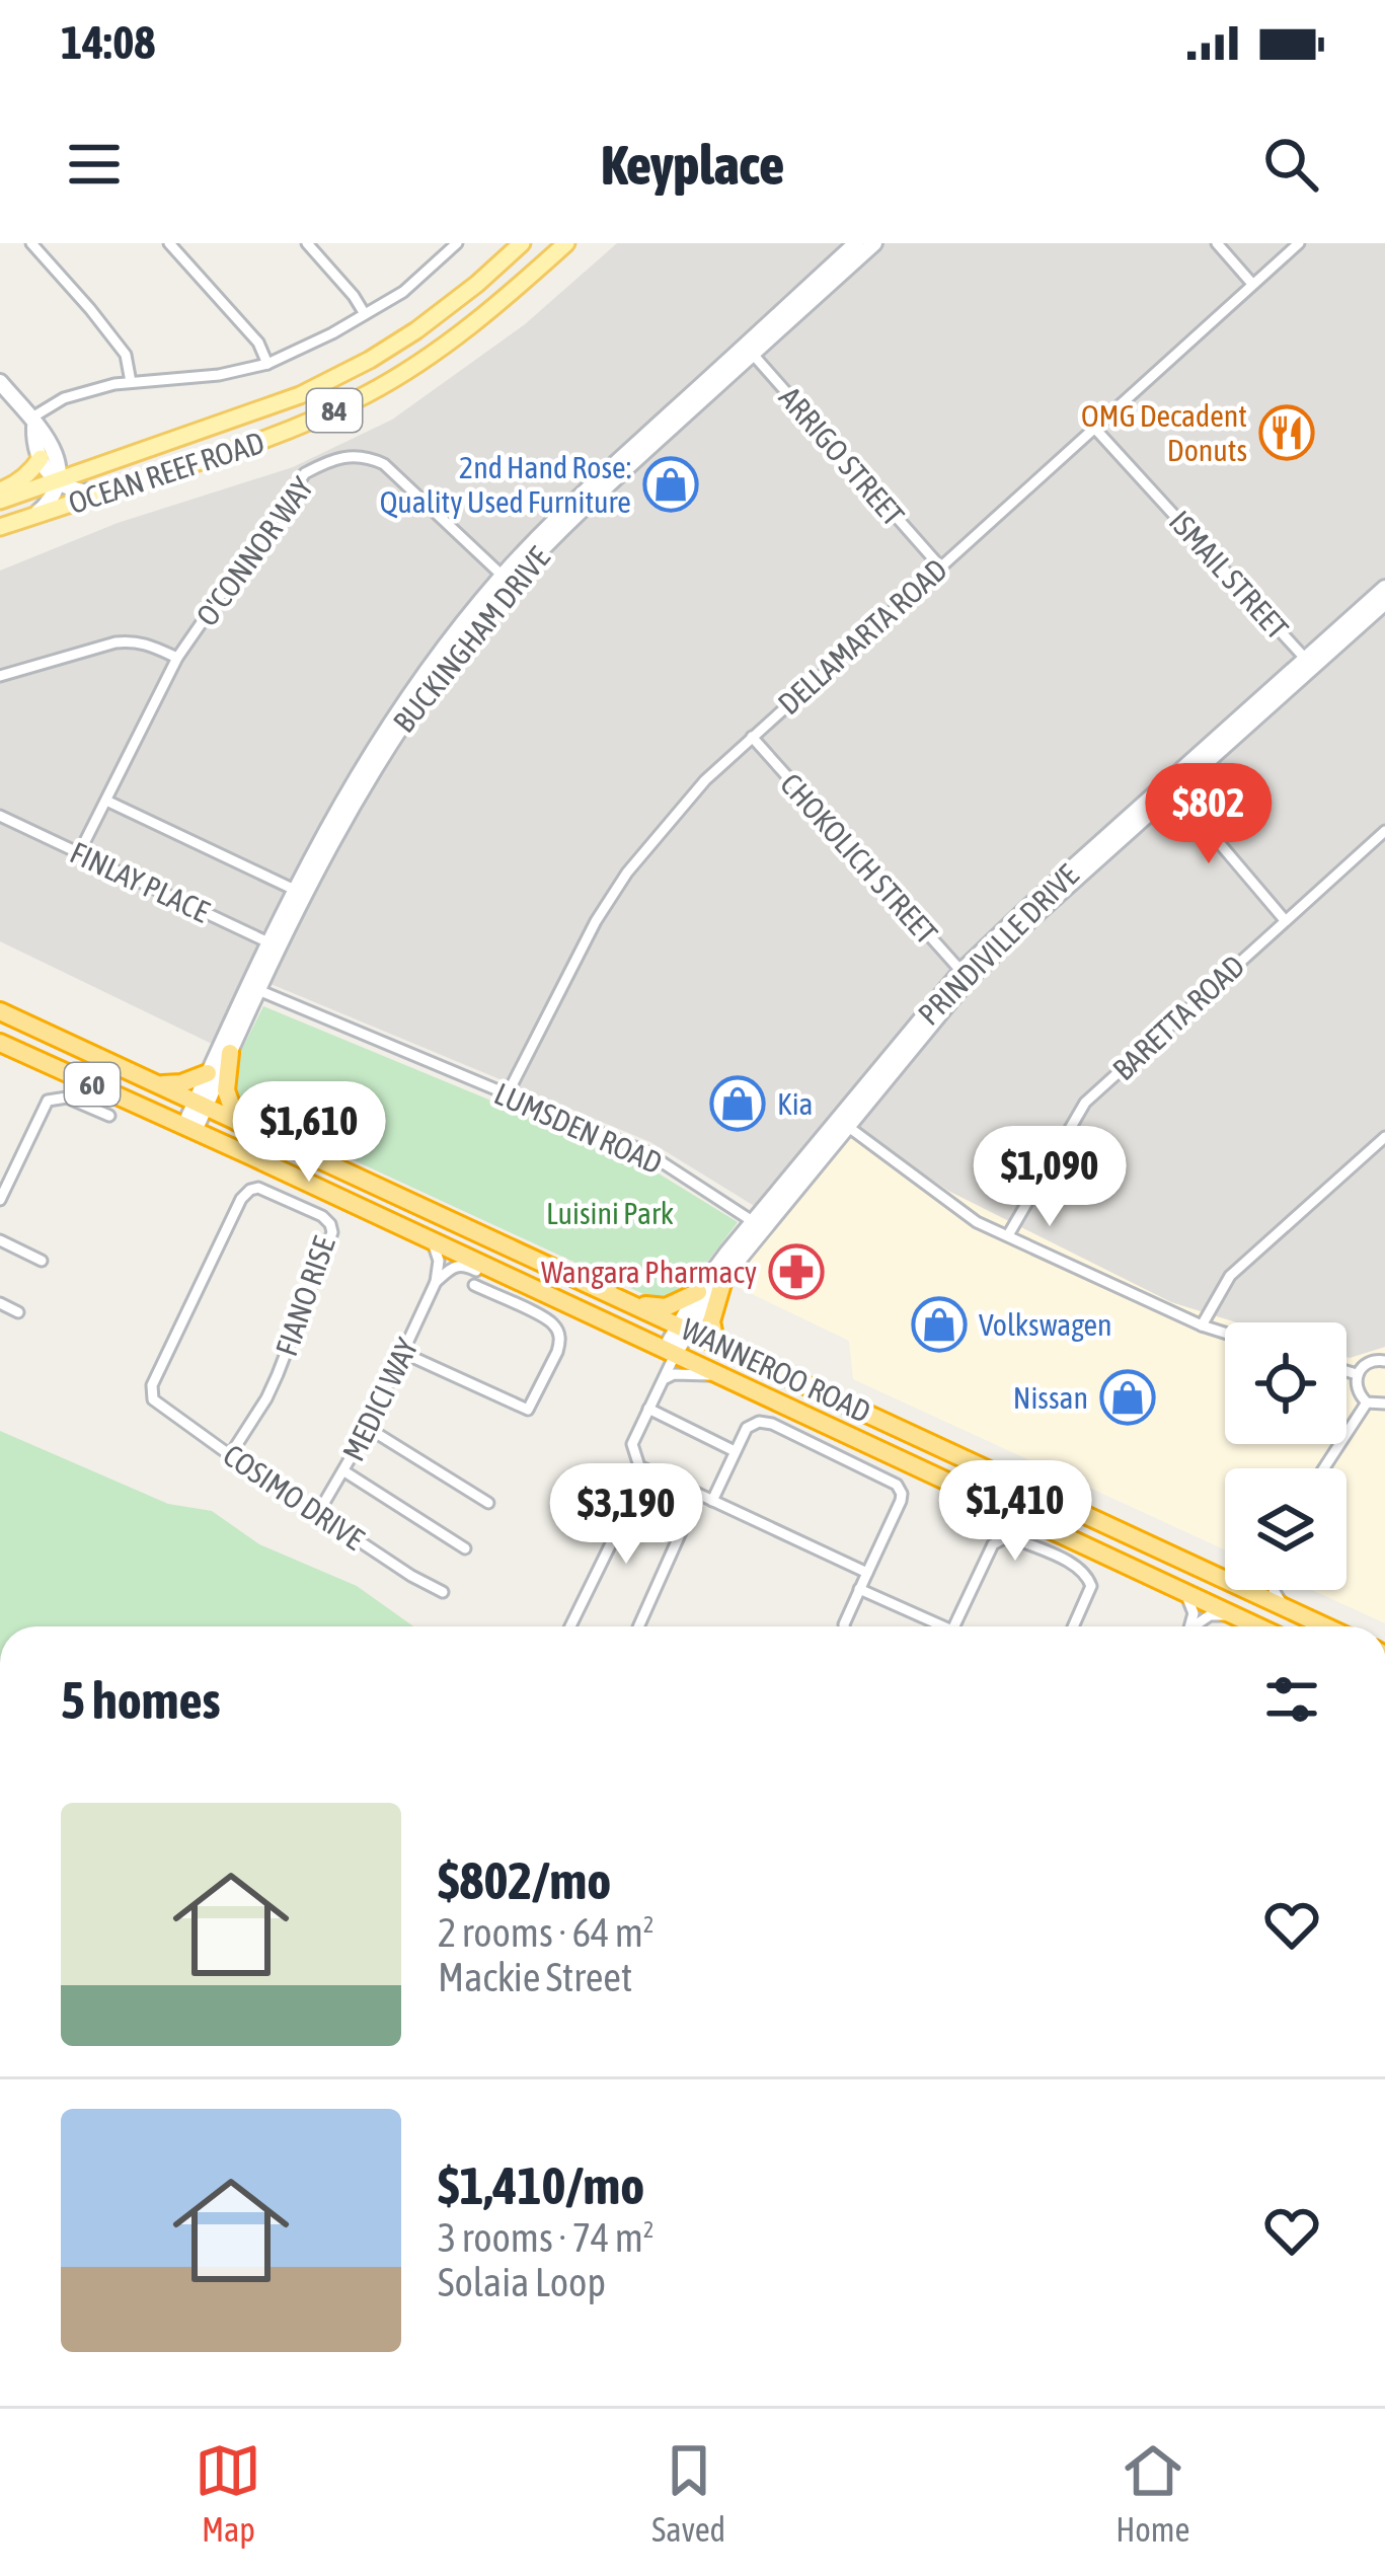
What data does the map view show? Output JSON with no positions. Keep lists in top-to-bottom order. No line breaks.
{"streets":{"highway":["60","WANNEROO ROAD"],"main road":["84","OCEAN REEF ROAD"],"street":["ARRIGO STREET","O'CONNOR WAY","ISMAIL STREET","DELLAMARTA ROAD","BUCKINGHAM DRIVE","CHOKOLICH STREET","FINLAY PLACE","PRINDIVILLE DRIVE","BARETTA ROAD","LUMSDEN ROAD","FIANO RISE","MEDICI WAY","COSIMO DRIVE"]},"crossings":[["ARRIGO STREET","DELLAMARTA ROAD"],["ARRIGO STREET","BUCKINGHAM DRIVE"],["O'CONNOR WAY","BUCKINGHAM DRIVE"],["O'CONNOR WAY","FINLAY PLACE"],["ISMAIL STREET","DELLAMARTA ROAD"],["ISMAIL STREET","PRINDIVILLE DRIVE"],["DELLAMARTA ROAD","CHOKOLICH STREET"],["DELLAMARTA ROAD","LUMSDEN ROAD"],["BUCKINGHAM DRIVE","FINLAY PLACE"],["BUCKINGHAM DRIVE","LUMSDEN ROAD"],["BUCKINGHAM DRIVE","WANNEROO ROAD"],["CHOKOLICH STREET","PRINDIVILLE DRIVE"],["PRINDIVILLE DRIVE","LUMSDEN ROAD"],["PRINDIVILLE DRIVE","WANNEROO ROAD"],["FIANO RISE","COSIMO DRIVE"],["WANNEROO ROAD","MEDICI WAY"],["MEDICI WAY","COSIMO DRIVE"]],"parks":["Luisini Park"],"places":{"restaurant":["OMG Decadent Donuts"],"shop":["2nd Hand Rose: Quality Used Furniture","Kia","Volkswagen","Nissan"],"pharmacy":["Wangara Pharmacy"]},"page":{"status":"14:08","header":"Keyplace","price":["$802","$1,610","$1,090","$1,410","$3,190"],"heading":"5 homes","list":[{"name":"$802/mo","note":"2 rooms · 64 m² · Mackie Street"},{"name":"$1,410/mo","note":"3 rooms · 74 m² · Solaia Loop"}],"tabs":["Map","Saved","Home"]}}
